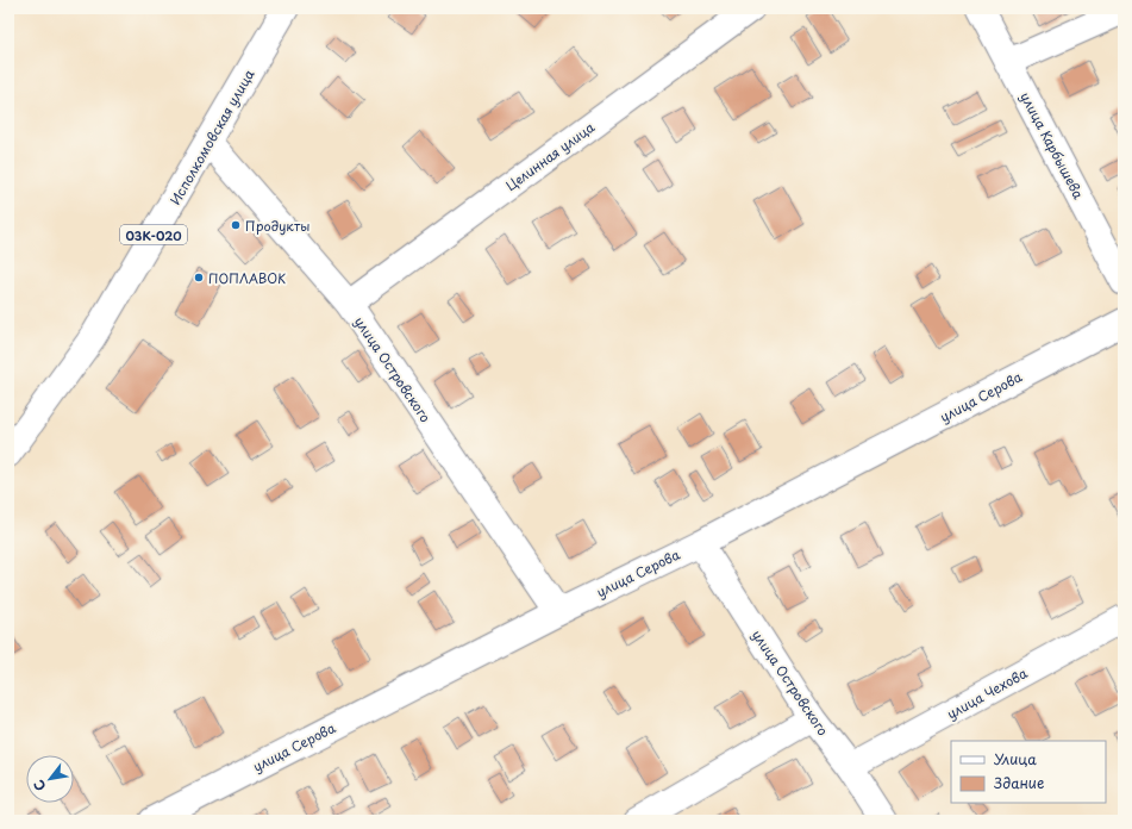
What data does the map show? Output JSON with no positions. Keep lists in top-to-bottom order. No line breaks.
{"streets":{"street":["Исполкомовская улица","улица Карбышева","Целинная улица","03К-020","улица Островского","улица Серова","улица Чехова"]},"crossings":[["Исполкомовская улица","улица Островского"],["Целинная улица","улица Островского"],["улица Островского","улица Серова"],["улица Островского","улица Чехова"]],"places":["Продукты","ПОПЛАВОК"],"legend":["Улица","Здание"],"north":"bottom left"}
